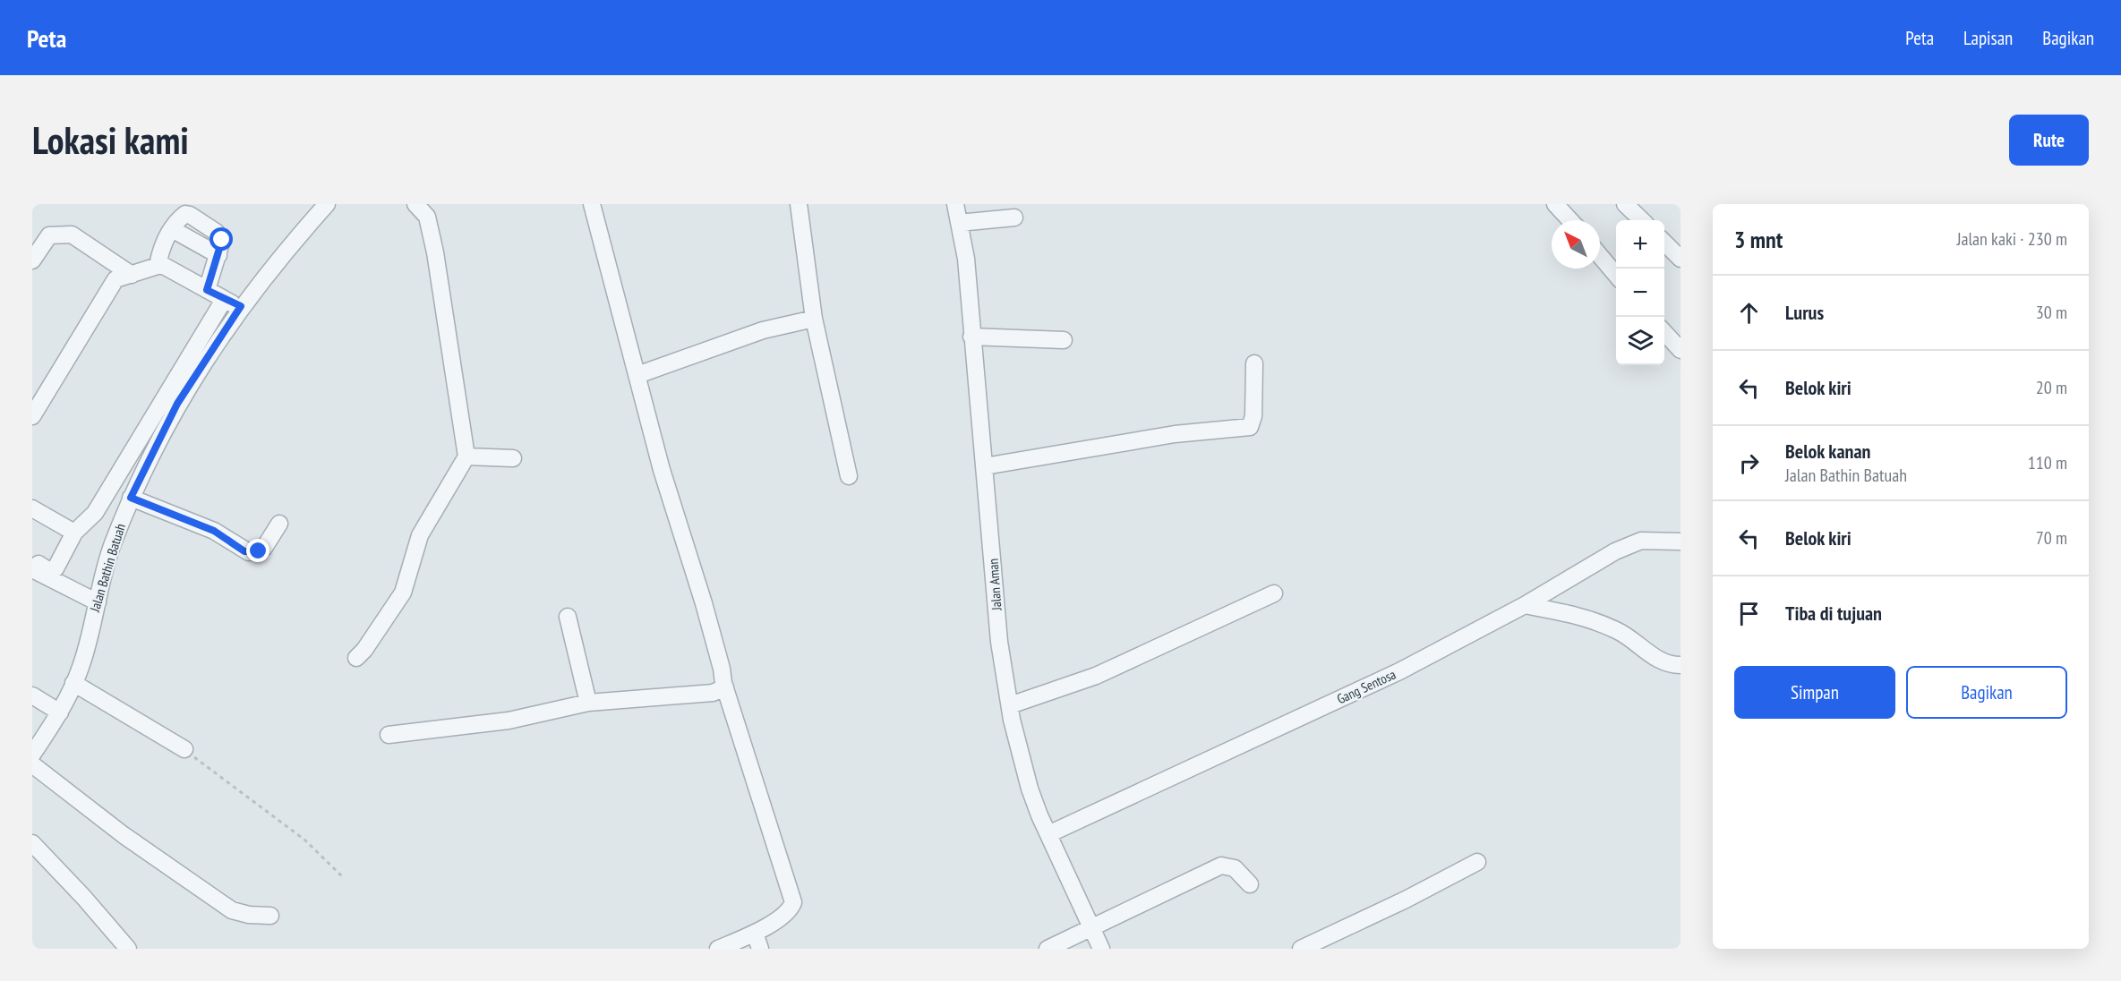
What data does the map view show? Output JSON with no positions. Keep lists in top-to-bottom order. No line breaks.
{"streets":{"street":["Jalan Bathin Batuah","Jalan Aman","Gang Sentosa"]},"crossings":[["Jalan Aman","Gang Sentosa"]],"north":"top left","page":{"header":"Peta","nav":["Peta","Lapisan","Bagikan"],"buttons":["Rute",["Simpan","Bagikan"]],"title":"Lokasi kami","heading":["3 mnt","Jalan kaki · 230 m"],"map_buttons":["+","−"],"list":[["Lurus","30 m"],["Belok kiri","20 m"],["Belok kanan","Jalan Bathin Batuah","110 m"],["Belok kiri","70 m"],"Tiba di tujuan"]}}
